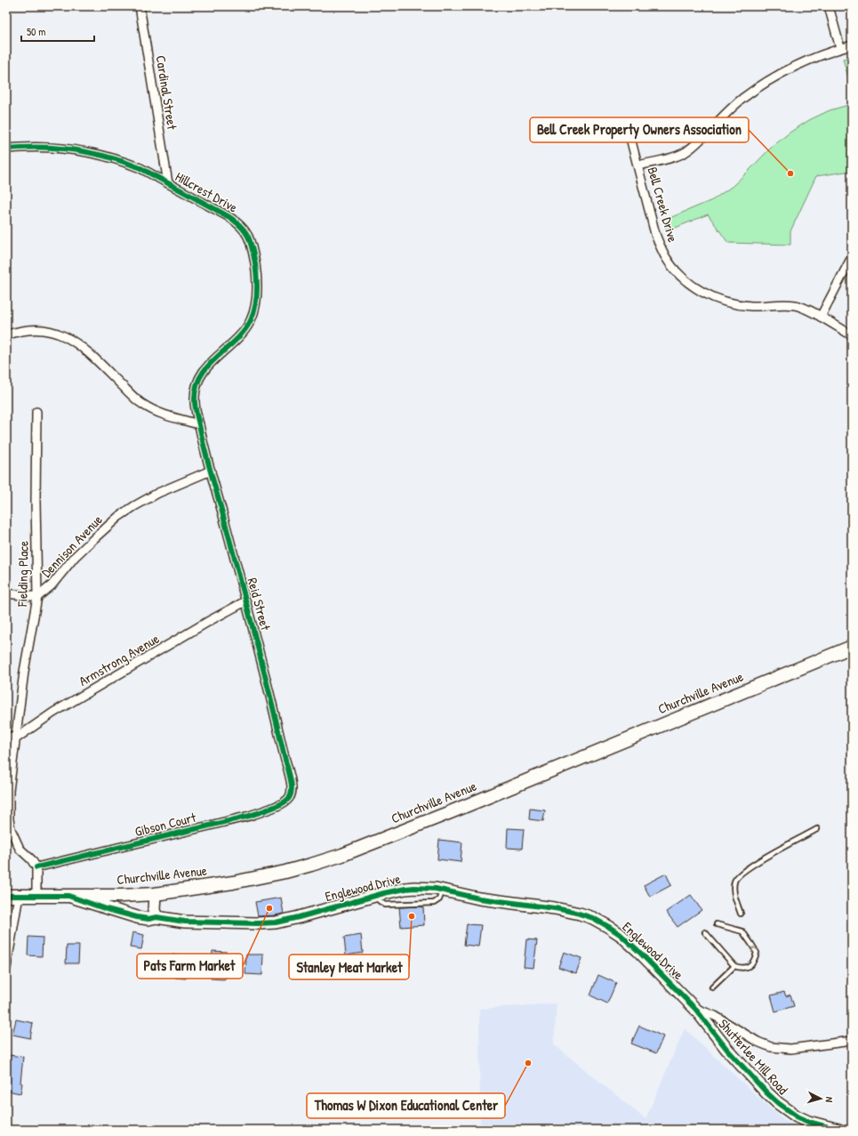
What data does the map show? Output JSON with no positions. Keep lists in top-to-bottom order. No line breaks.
{"streets":{"main road":["Churchville Avenue"],"street":["Cardinal Street","Hillcrest Drive","Bell Creek Drive","Dennison Avenue","Fielding Place","Reid Street","Armstrong Avenue","Gibson Court","Englewood Drive","Shutterlee Mill Road"]},"crossings":[["Cardinal Street","Hillcrest Drive"],["Hillcrest Drive","Reid Street"],["Dennison Avenue","Fielding Place"],["Dennison Avenue","Reid Street"],["Fielding Place","Armstrong Avenue"],["Fielding Place","Gibson Court"],["Reid Street","Armstrong Avenue"],["Reid Street","Gibson Court"],["Churchville Avenue","Englewood Drive"],["Englewood Drive","Shutterlee Mill Road"]],"places":["Bell Creek Property Owners Association","Pats Farm Market","Stanley Meat Market","Thomas W Dixon Educational Center"],"scale_bar":"50 m","north":"right"}
